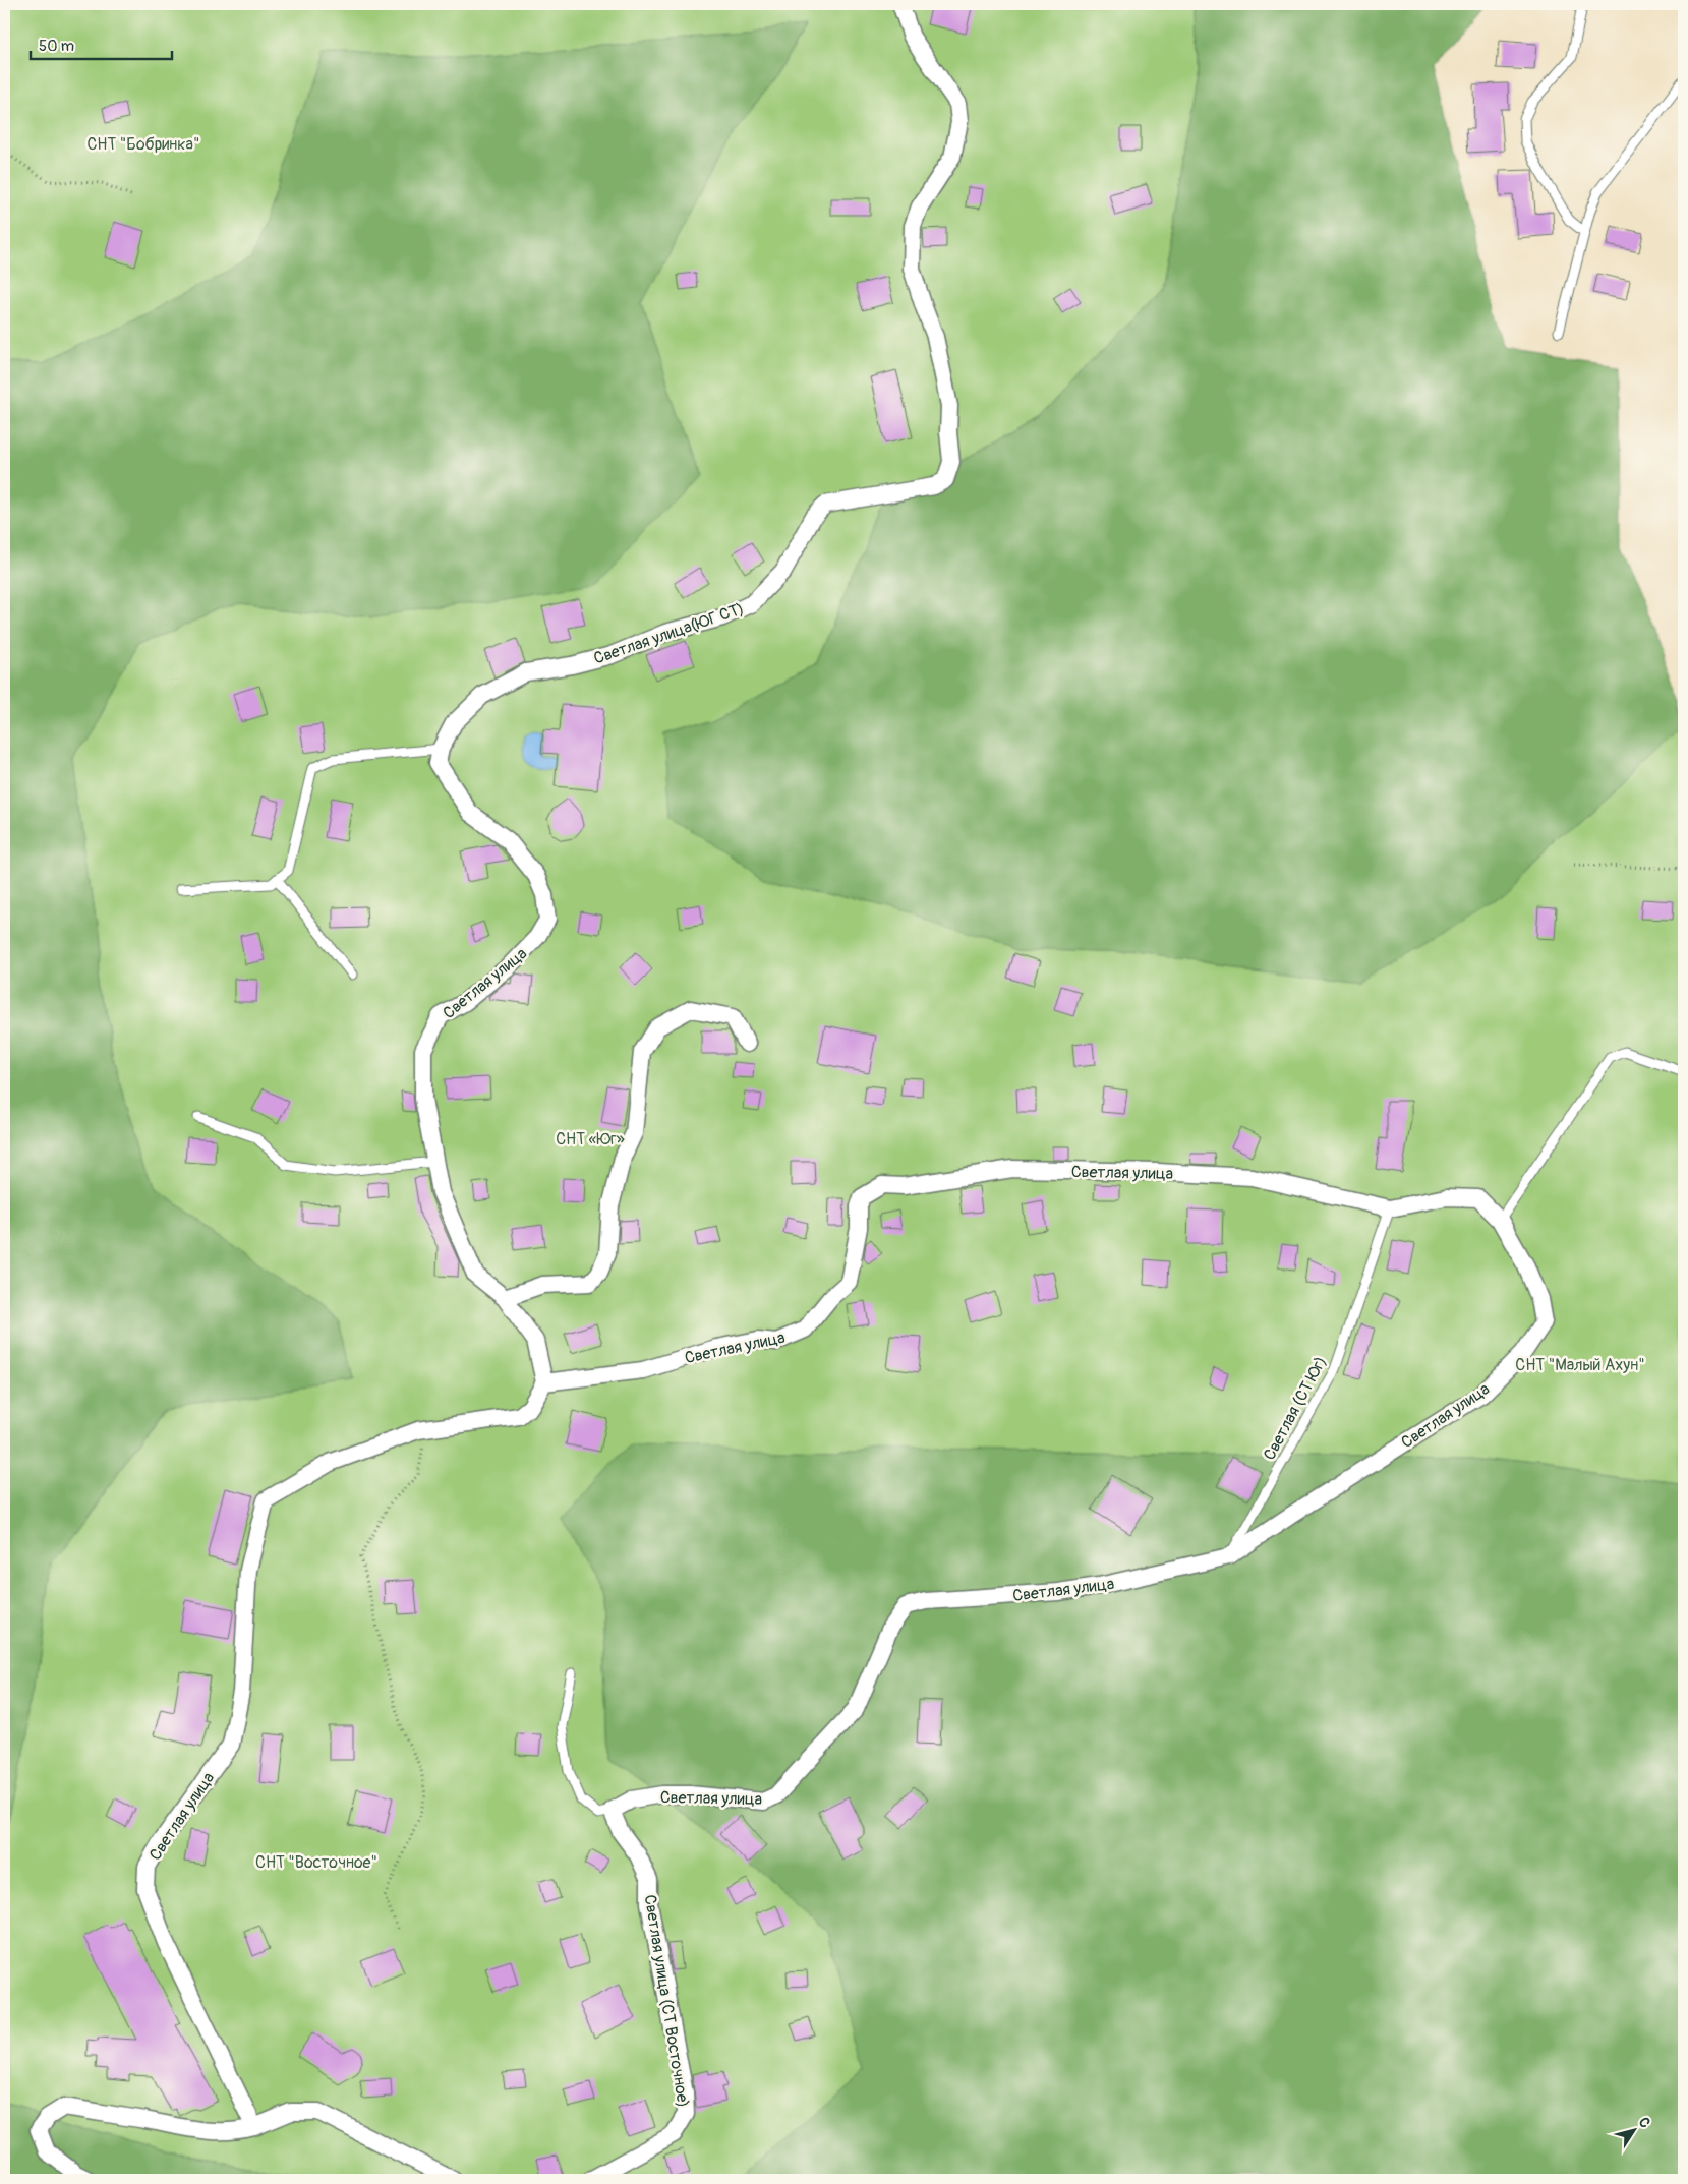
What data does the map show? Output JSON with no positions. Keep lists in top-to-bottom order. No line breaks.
{"streets":{"street":["Светлая улица(ЮГ СТ)","Светлая улица","Светлая улица (СТ Восточное)"],"lane":["Светлая (СТ Юг)"]},"crossings":[["Светлая улица(ЮГ СТ)","Светлая улица"],["Светлая улица","Светлая (СТ Юг)"],["Светлая улица","Светлая улица (СТ Восточное)"]],"parks":["СНТ \"Бобринка\"","СНТ «Юг»","СНТ \"Малый Ахун\"","СНТ \"Восточное\""],"scale_bar":"50 m","north":"top right"}
